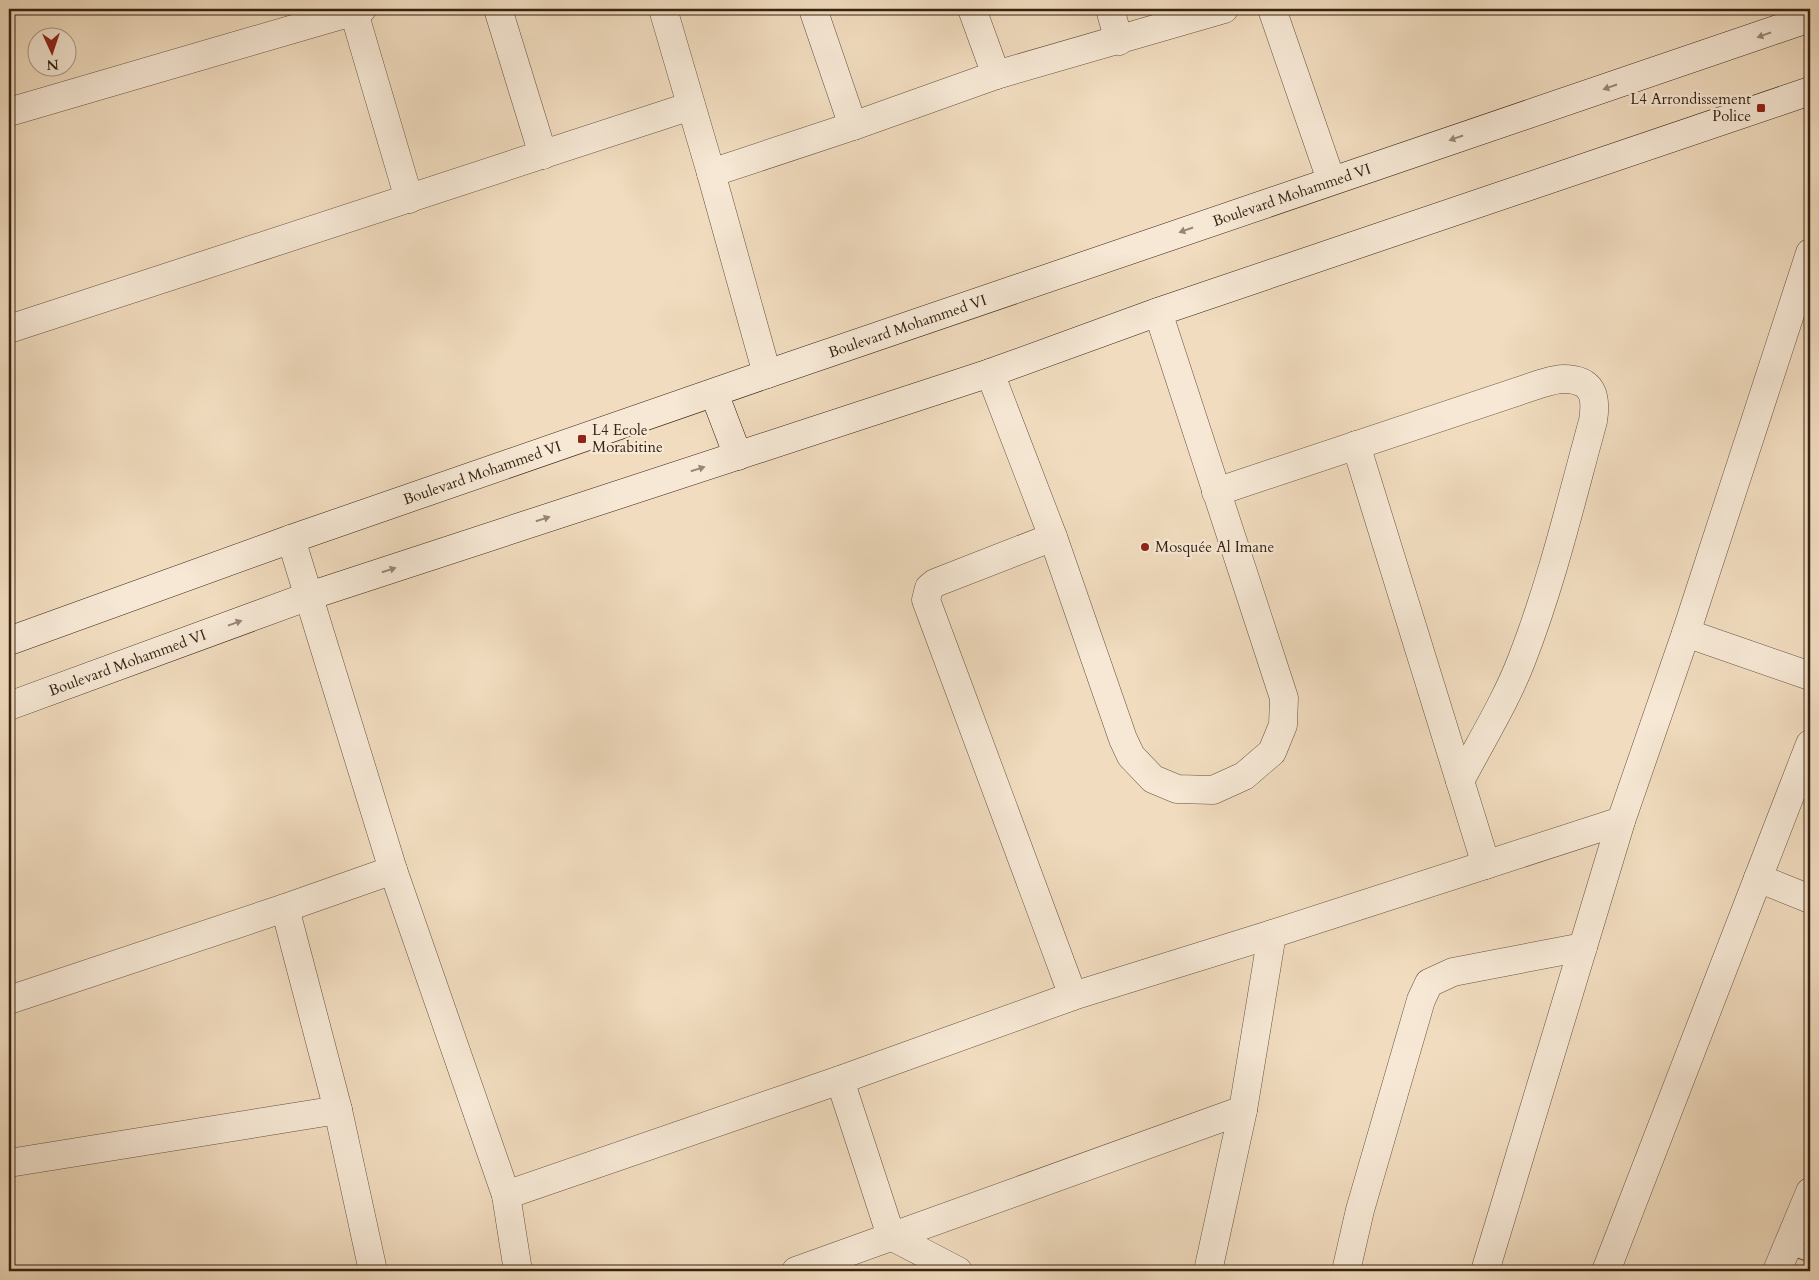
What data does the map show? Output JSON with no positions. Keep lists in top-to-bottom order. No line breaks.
{"streets":{"street":["Boulevard Mohammed VI"]},"places":{"transit":["L4 Arrondissement Police","L4 Ecole Morabitine"],"other":["Mosquée Al Imane"]},"north":"bottom"}
